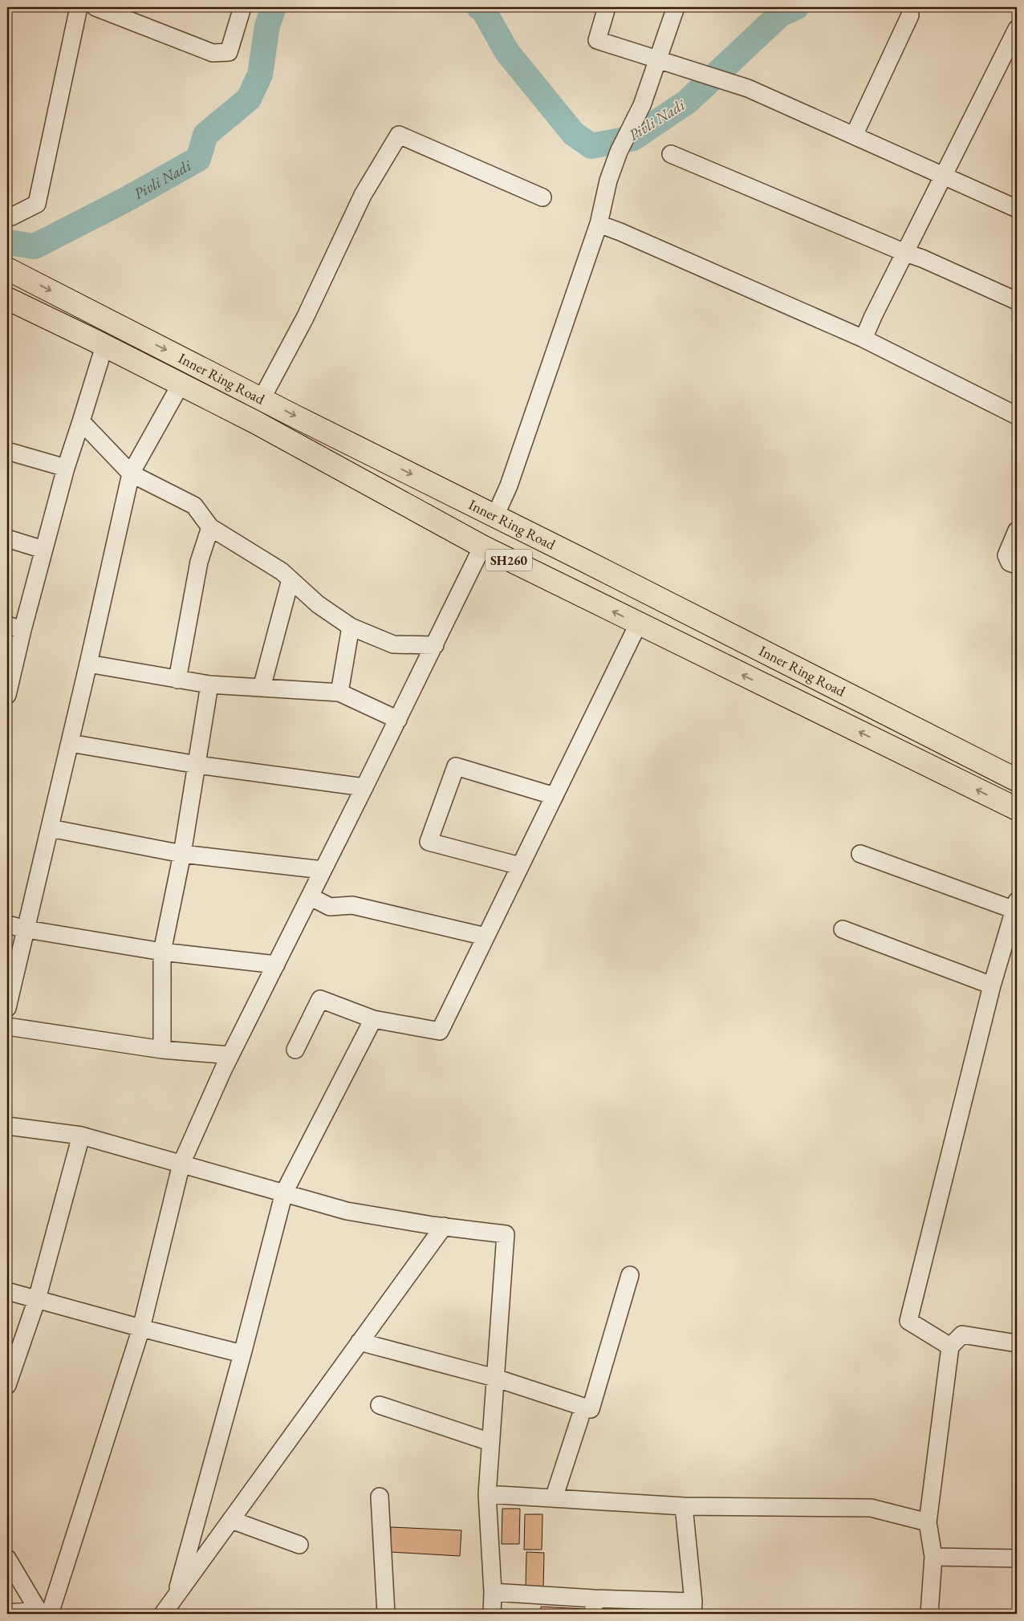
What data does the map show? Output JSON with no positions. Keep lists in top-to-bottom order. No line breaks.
{"streets":{"highway":["Inner Ring Road","SH260"]},"water":["Pivli Nadi"]}
